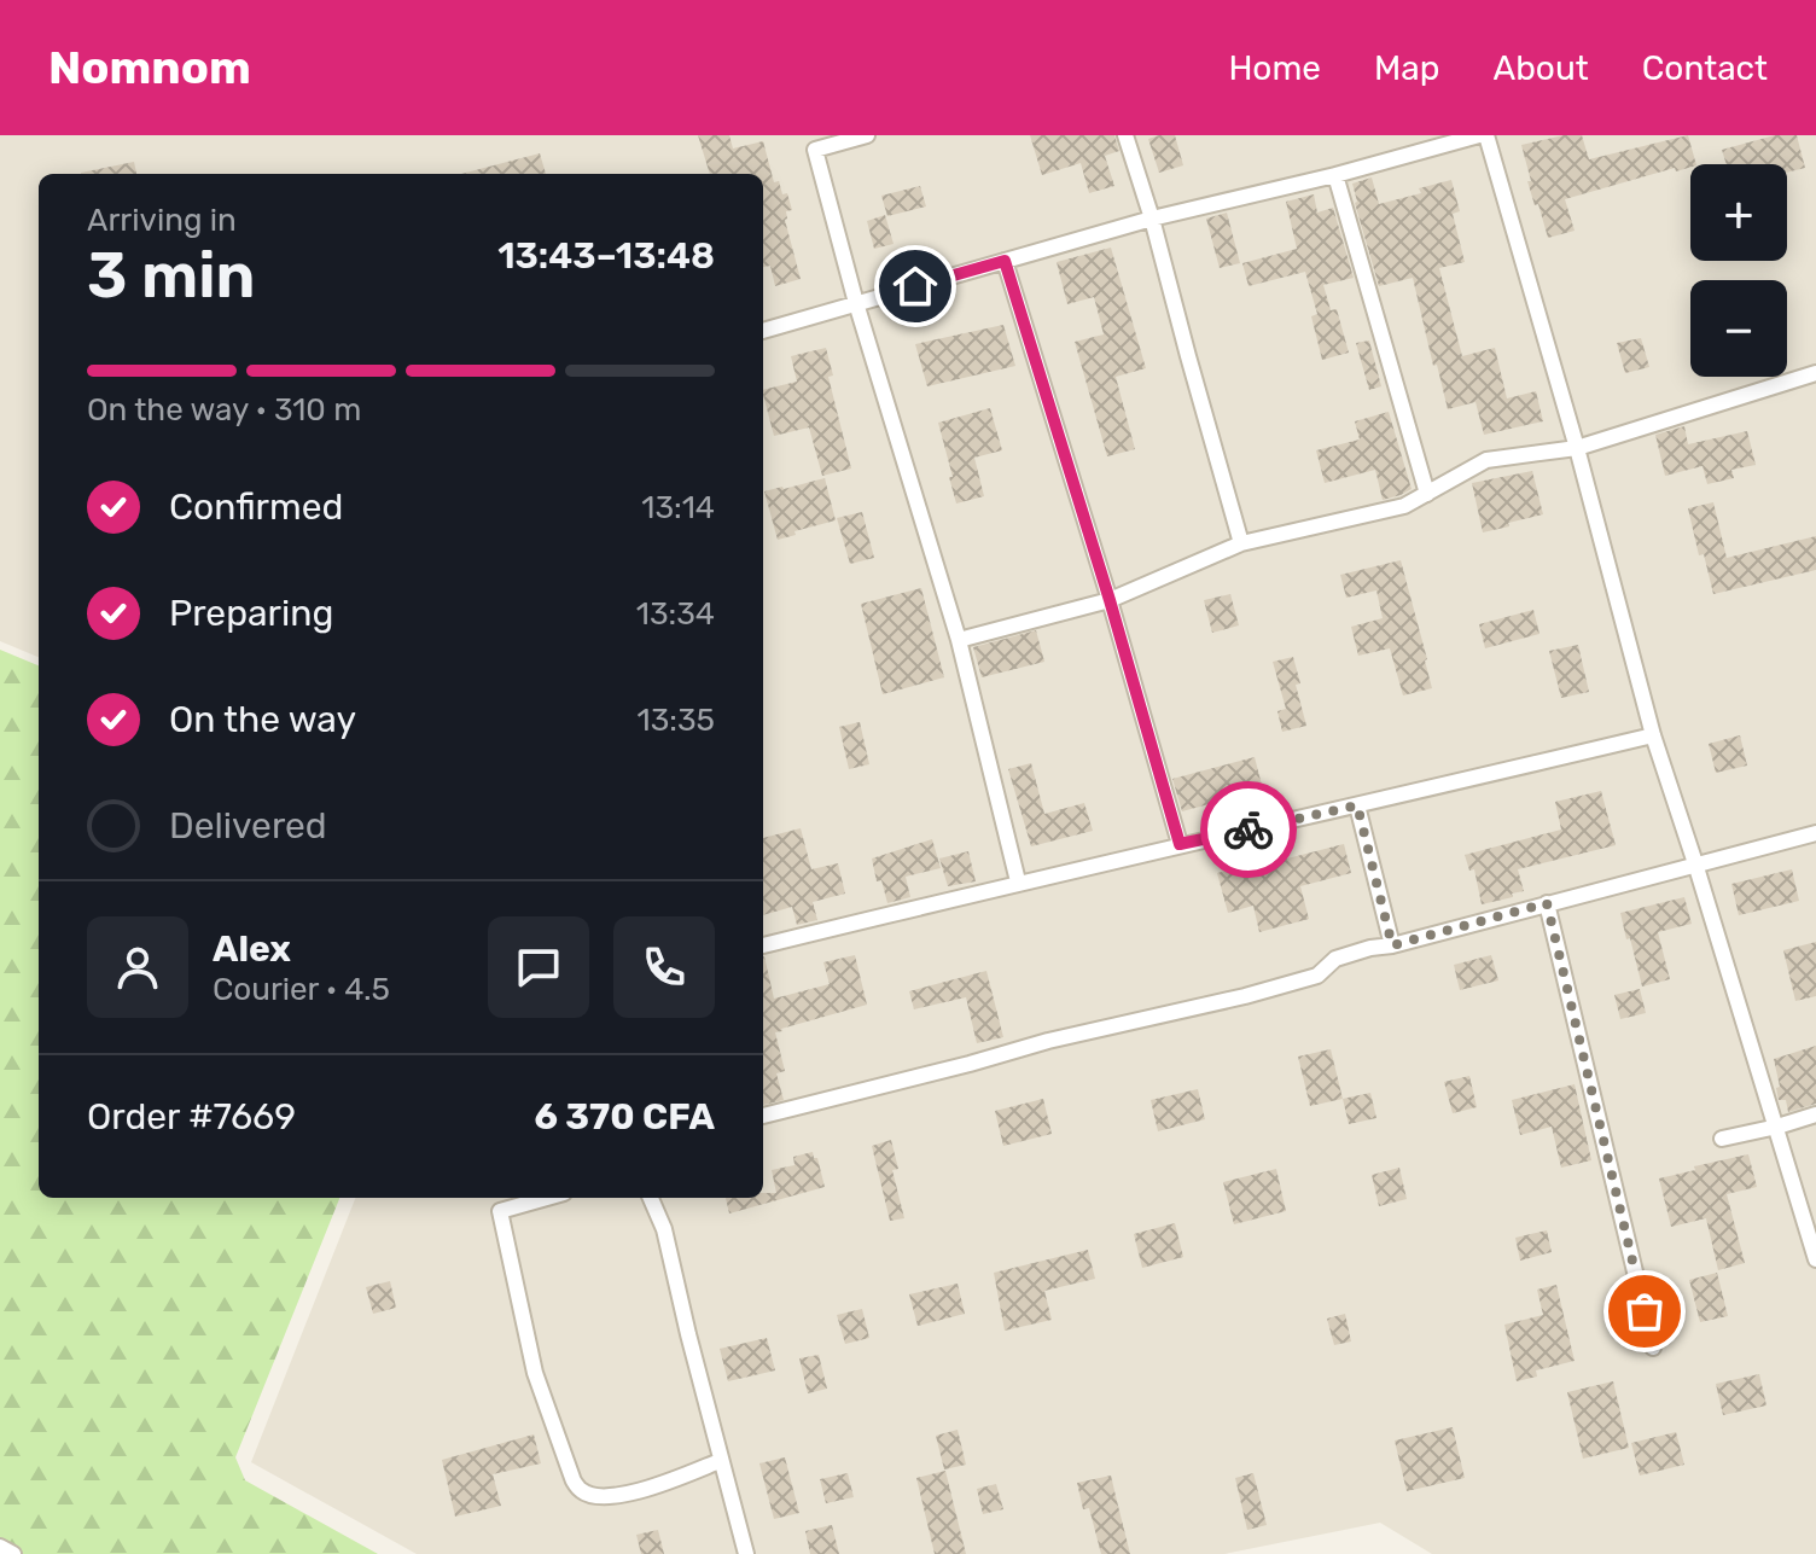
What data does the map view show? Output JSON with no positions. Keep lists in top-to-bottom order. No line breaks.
{"page":{"header":"Nomnom","nav":["Home","Map","About","Contact"],"map_buttons":["+","−"],"heading":["3 min","Arriving in","13:43–13:48"],"panel":["Alex","Courier · 4.5","Order #7669","6 370 CFA"],"bar":"On the way · 310 m","list":[["Confirmed","13:14"],["Preparing","13:34"],["On the way","13:35"],"Delivered"]}}
